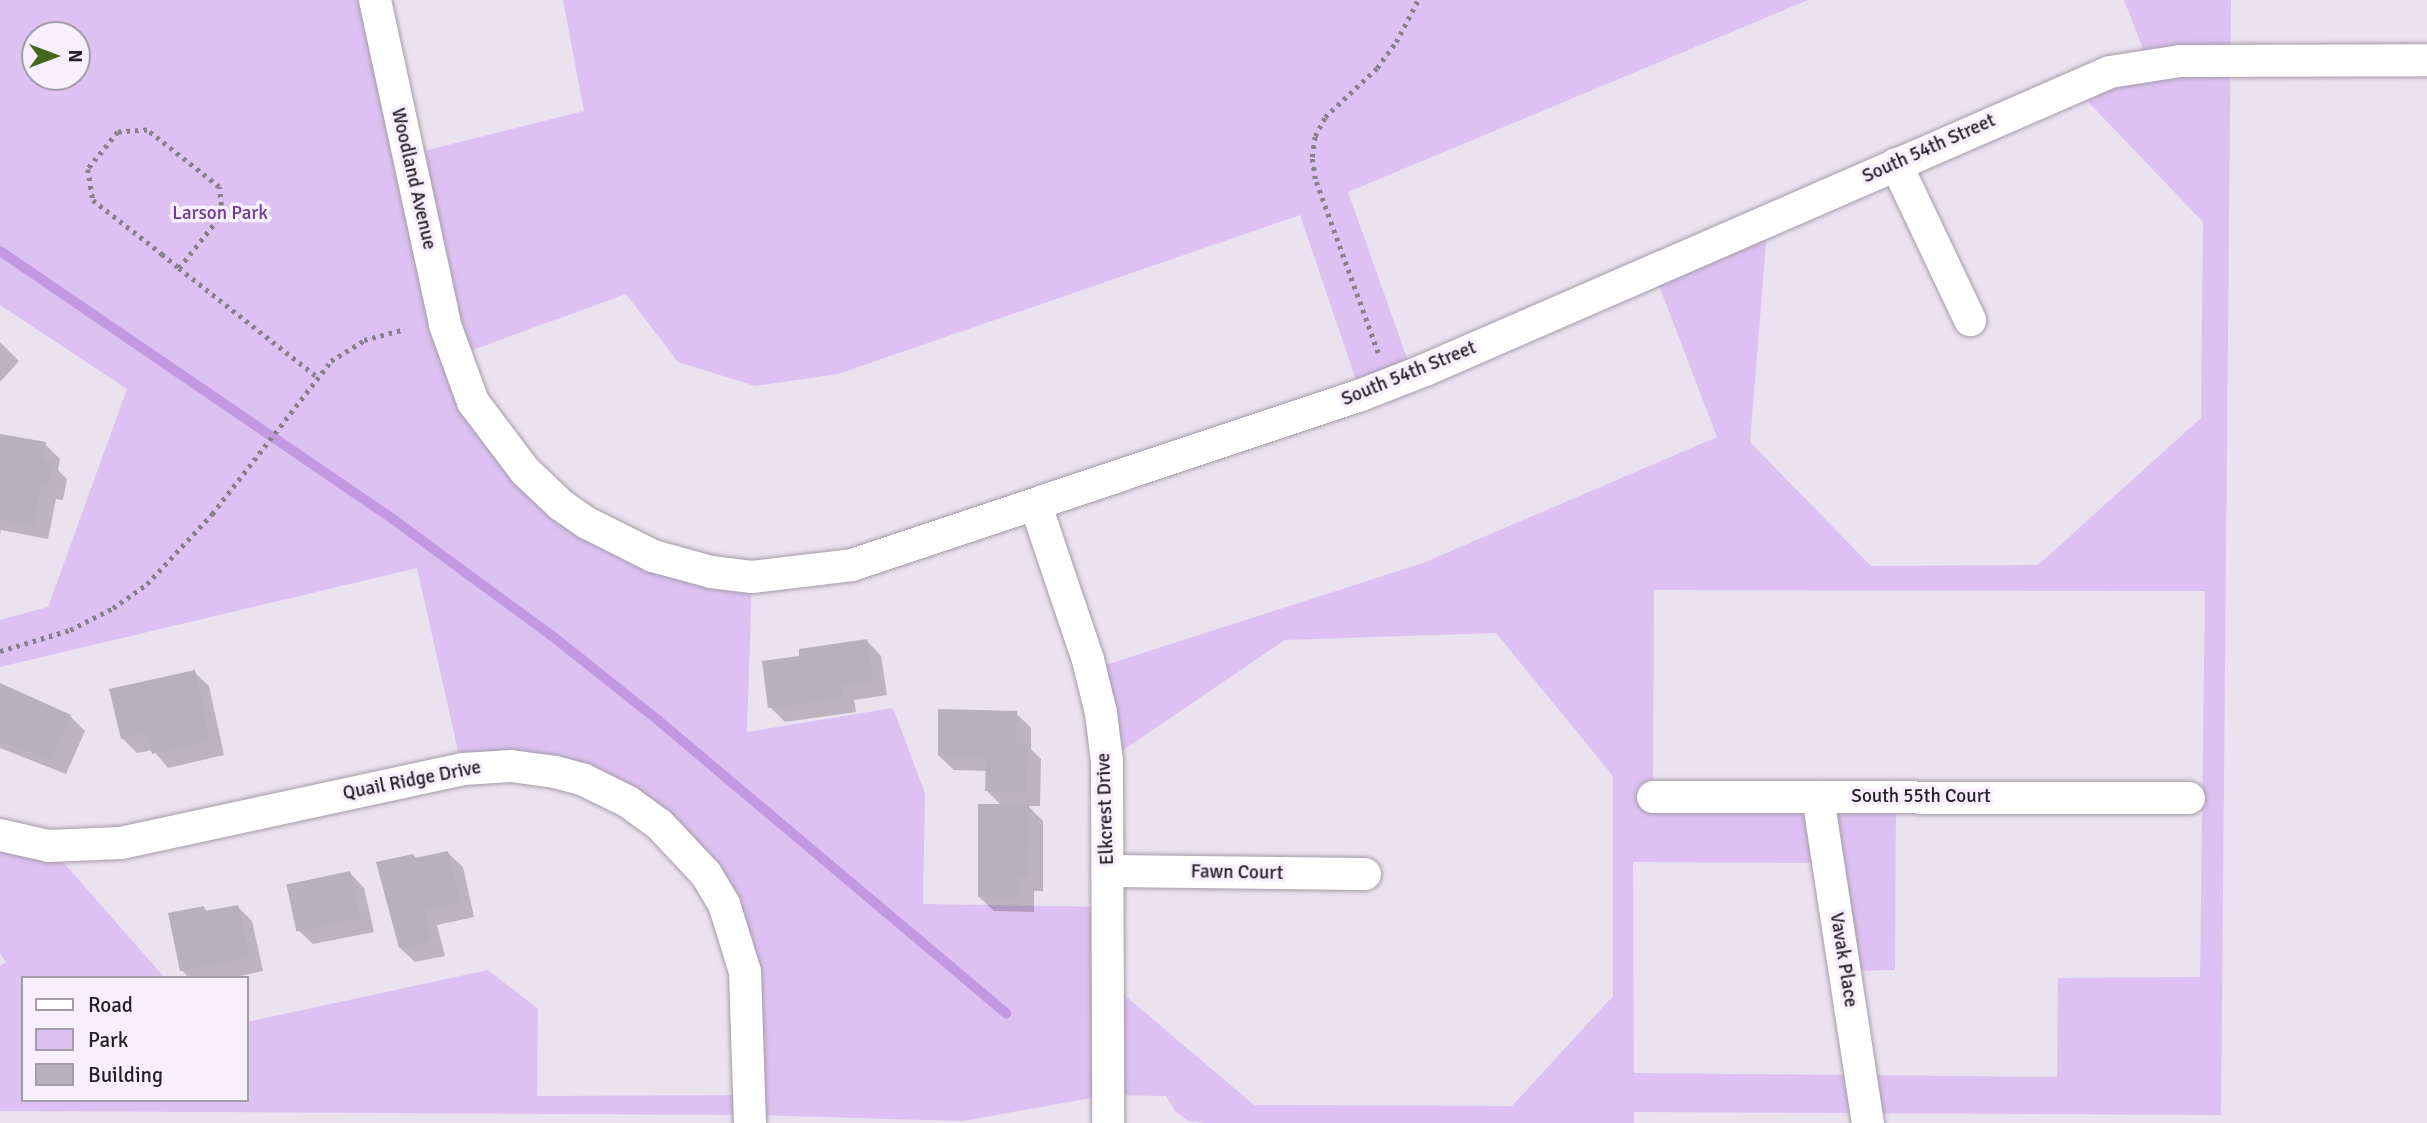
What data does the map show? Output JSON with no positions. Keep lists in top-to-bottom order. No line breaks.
{"streets":{"street":["South 54th Street","Woodland Avenue","Quail Ridge Drive","South 55th Court","Elkcrest Drive","Fawn Court","Vavak Place"]},"crossings":[["South 54th Street","Woodland Avenue"],["South 54th Street","Elkcrest Drive"],["South 55th Court","Vavak Place"],["Elkcrest Drive","Fawn Court"]],"parks":["Larson Park"],"legend":["Road","Park","Building"],"north":"right"}
